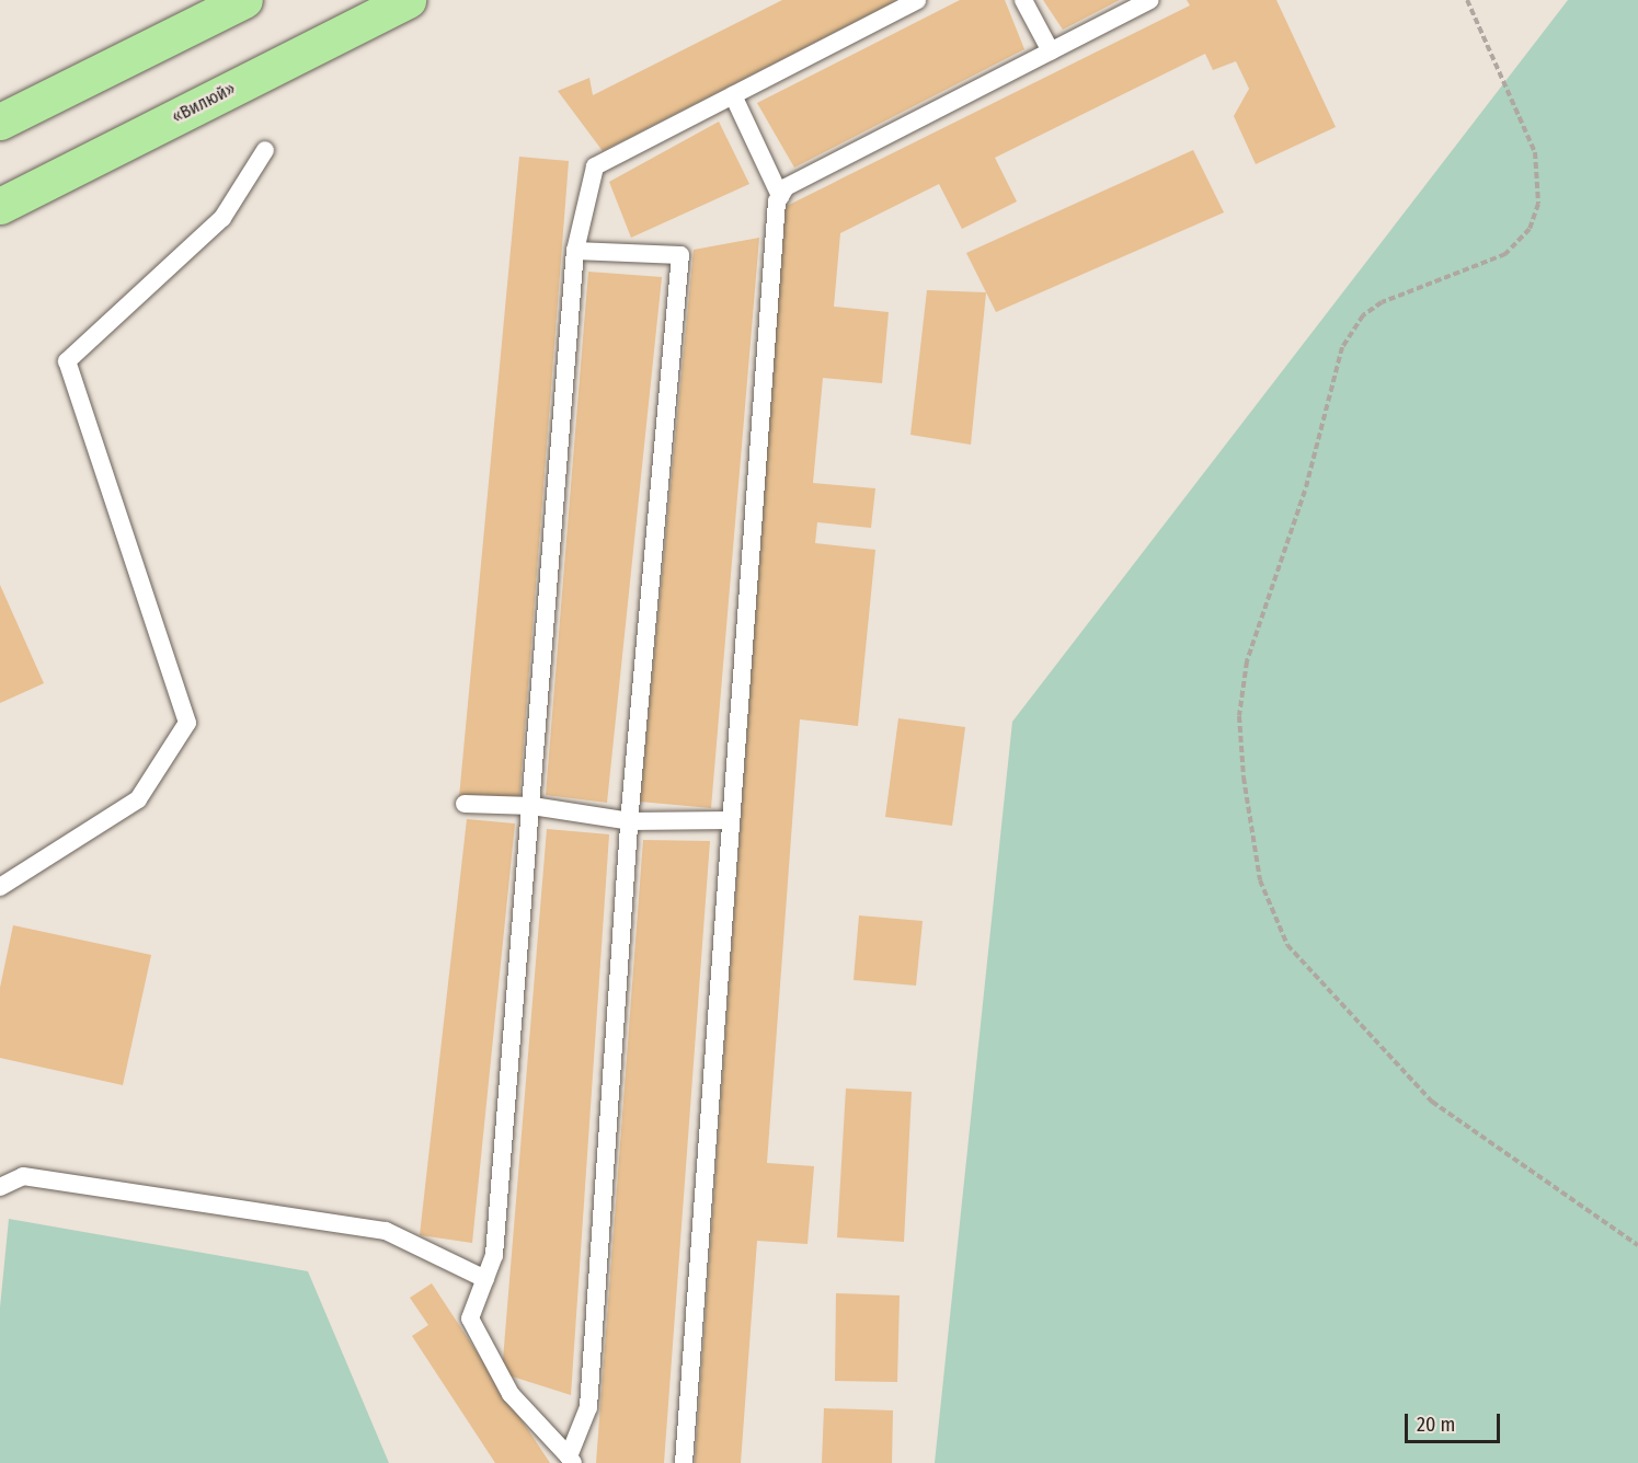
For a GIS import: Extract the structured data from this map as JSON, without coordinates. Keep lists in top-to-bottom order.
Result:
{
  "streets": {
    "highway": ["«Вилюй»"]
  },
  "scale_bar": "20 m"
}
